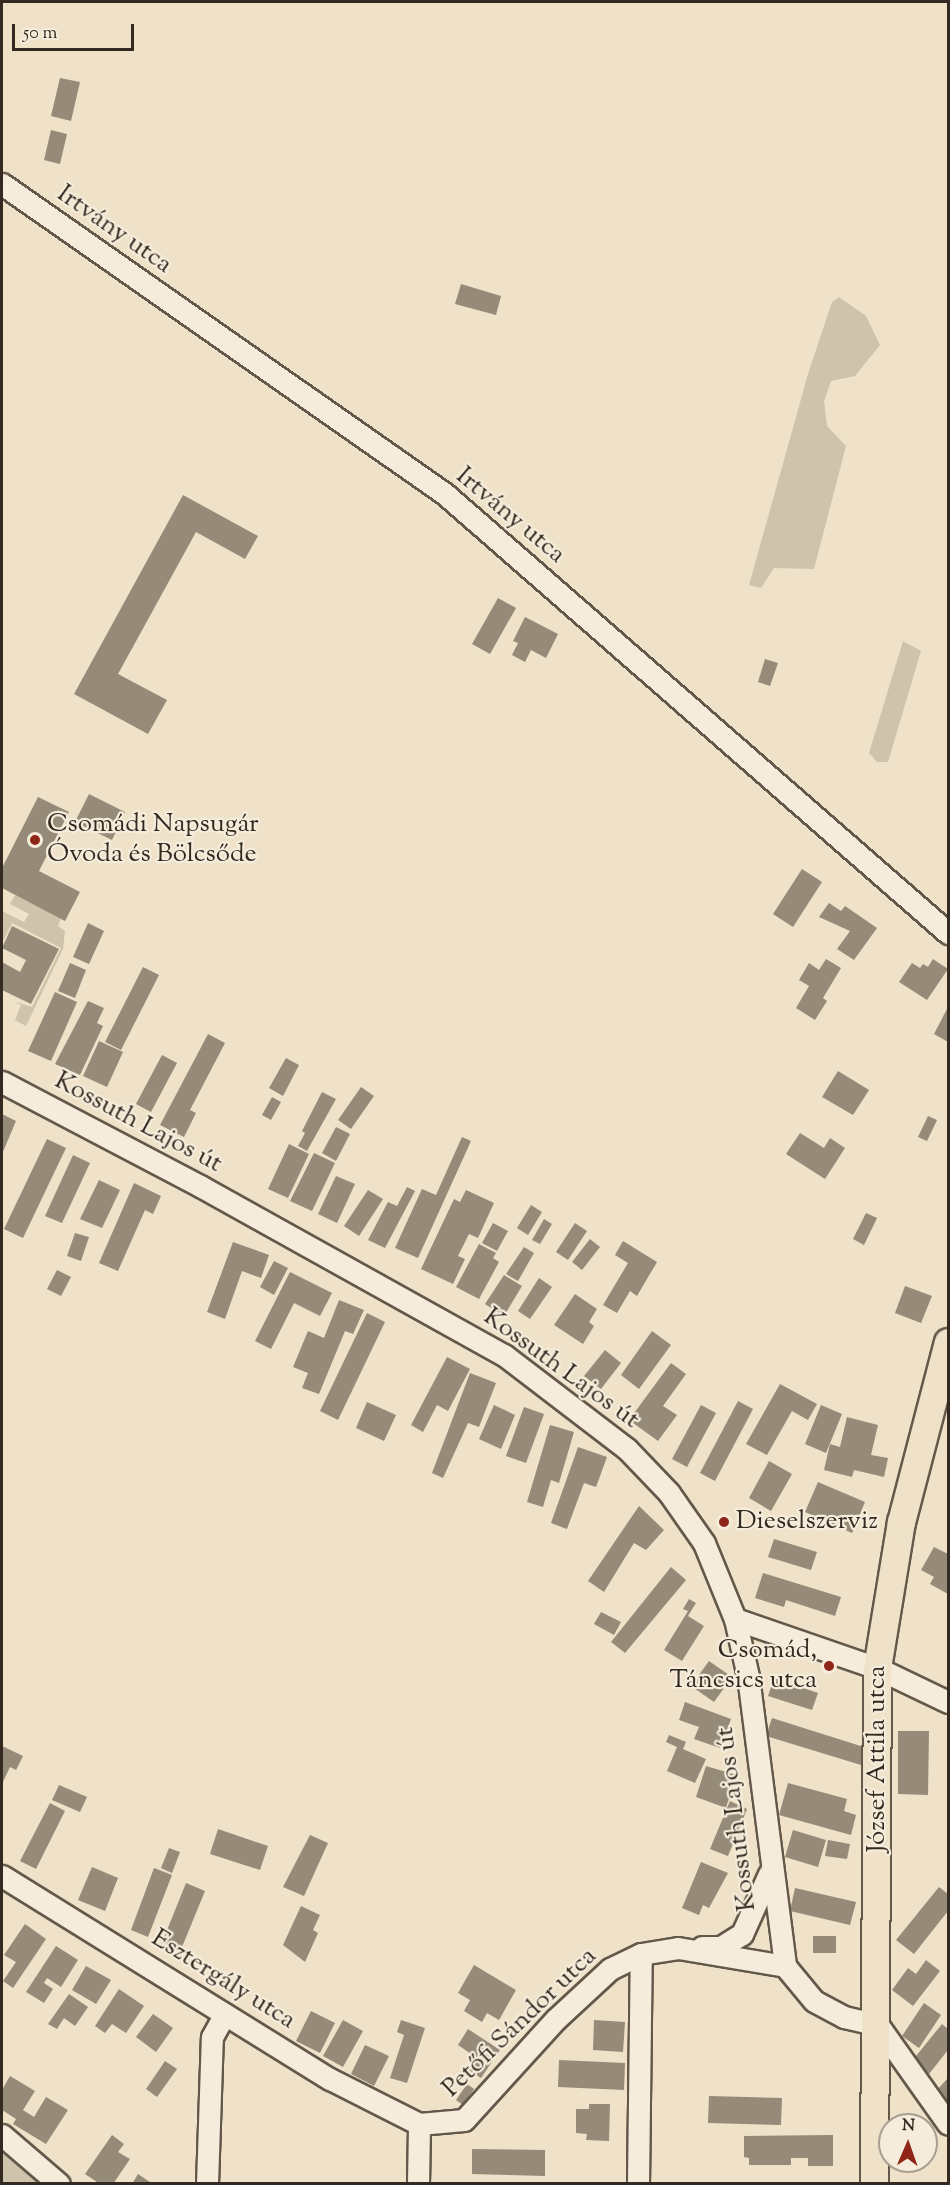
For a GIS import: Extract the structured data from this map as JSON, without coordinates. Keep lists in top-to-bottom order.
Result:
{
  "streets": {
    "main road": ["József Attila utca"],
    "street": [
      "Irtvány utca",
      "Kossuth Lajos út",
      "Esztergály utca",
      "Petőfi Sándor utca"
    ]
  },
  "crossings": [
    ["Kossuth Lajos út", "Petőfi Sándor utca"],
    ["Esztergály utca", "Petőfi Sándor utca"]
  ],
  "places": ["Csomádi Napsugár Óvoda és Bölcsőde", "Dieselszerviz", "Csomád, Táncsics utca"],
  "scale_bar": "50 m",
  "north": "top"
}
